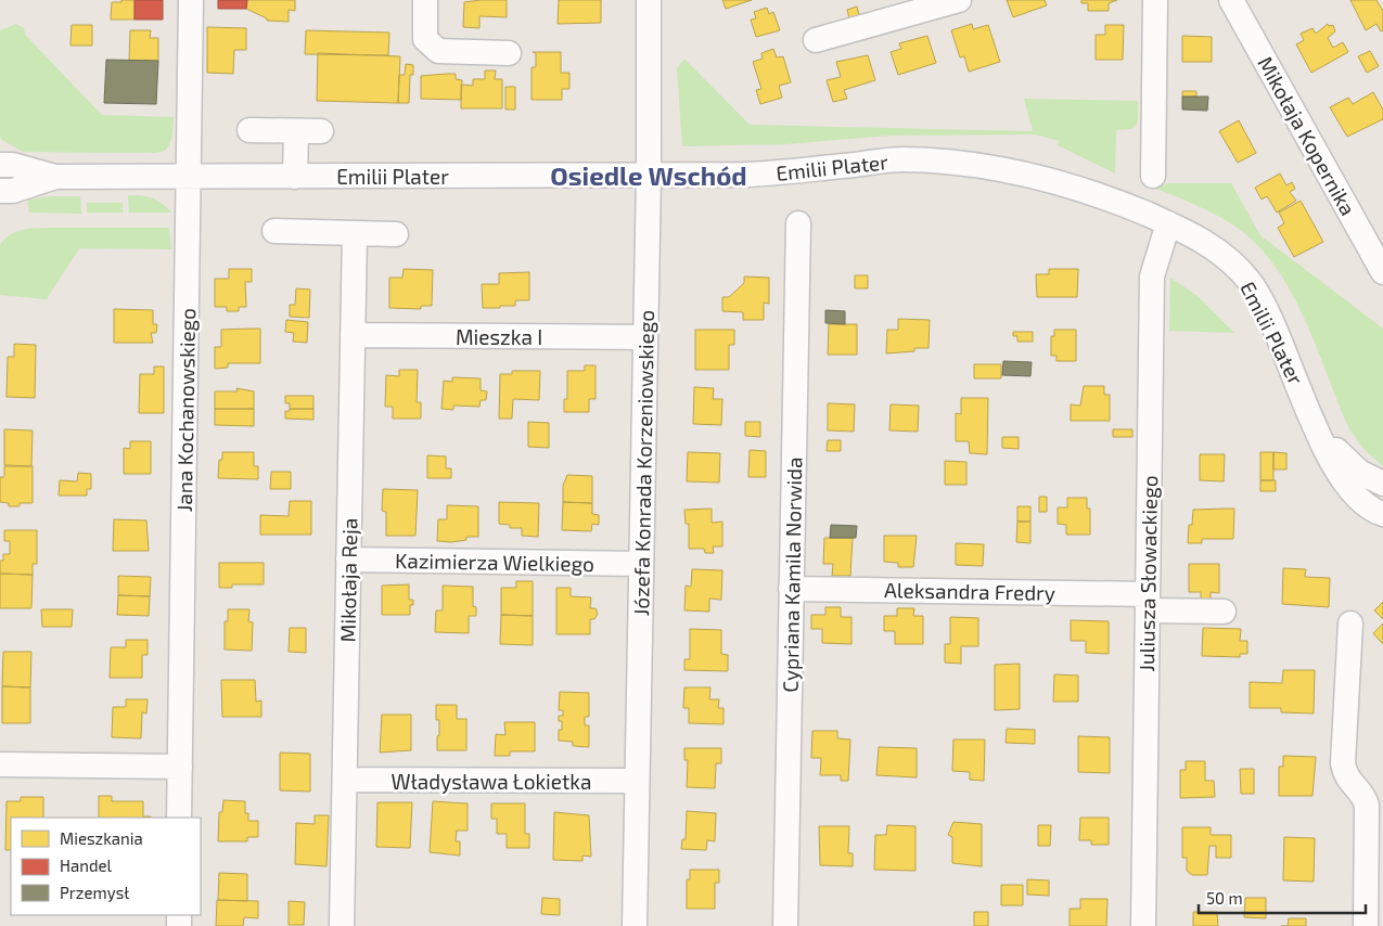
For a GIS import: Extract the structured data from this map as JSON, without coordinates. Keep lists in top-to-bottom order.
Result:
{
  "streets": {
    "street": [
      "Mikołaja Kopernika",
      "Emilii Plater",
      "Mieszka I",
      "Jana Kochanowskiego",
      "Józefa Konrada Korzeniowskiego",
      "Kazimierza Wielkiego",
      "Juliusza Słowackiego",
      "Cypriana Kamila Norwida",
      "Mikołaja Reja",
      "Aleksandra Fredry",
      "Władysława Łokietka"
    ]
  },
  "crossings": [
    ["Emilii Plater", "Jana Kochanowskiego"],
    ["Emilii Plater", "Józefa Konrada Korzeniowskiego"],
    ["Emilii Plater", "Juliusza Słowackiego"],
    ["Mieszka I", "Józefa Konrada Korzeniowskiego"],
    ["Mieszka I", "Mikołaja Reja"],
    ["Józefa Konrada Korzeniowskiego", "Kazimierza Wielkiego"],
    ["Józefa Konrada Korzeniowskiego", "Władysława Łokietka"],
    ["Kazimierza Wielkiego", "Mikołaja Reja"],
    ["Juliusza Słowackiego", "Aleksandra Fredry"],
    ["Cypriana Kamila Norwida", "Aleksandra Fredry"],
    ["Mikołaja Reja", "Władysława Łokietka"]
  ],
  "districts": ["Osiedle Wschód"],
  "legend": ["Mieszkania", "Handel", "Przemysł"],
  "scale_bar": "50 m"
}
